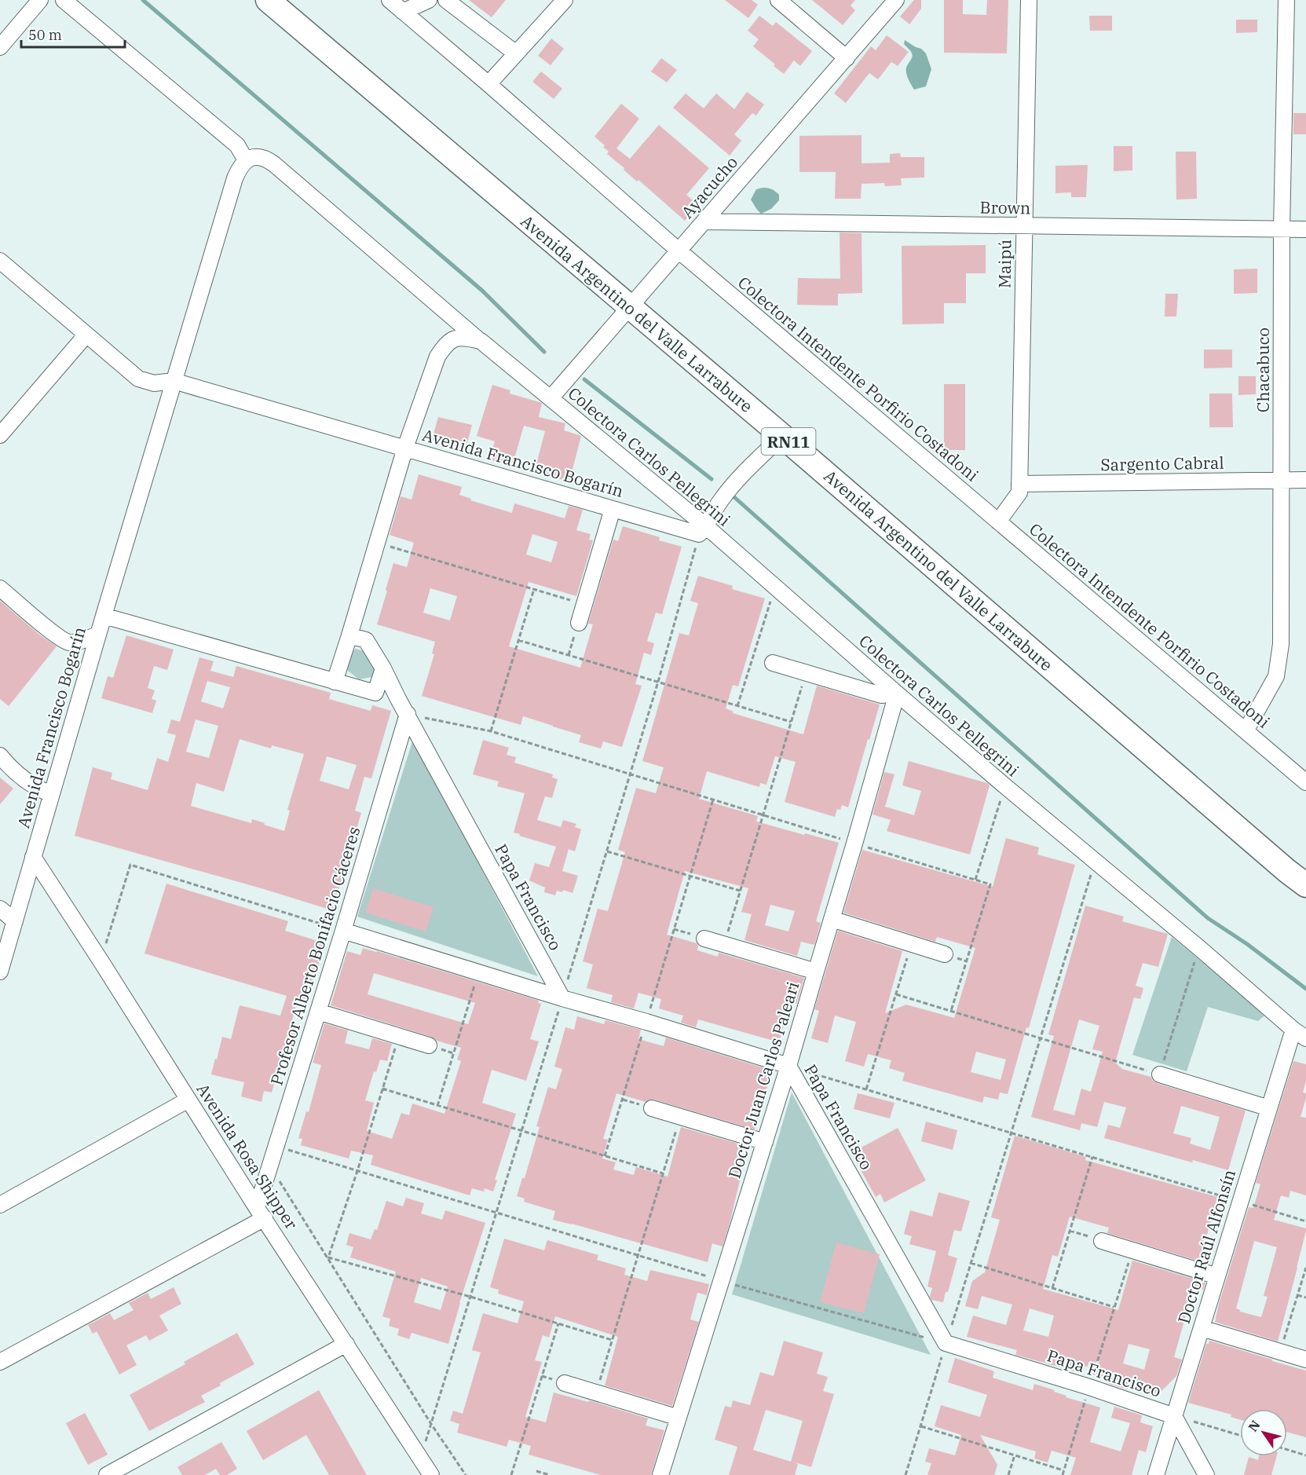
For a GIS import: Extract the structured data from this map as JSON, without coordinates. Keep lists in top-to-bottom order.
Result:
{
  "streets": {
    "highway": ["Avenida Argentino del Valle Larrabure", "RN11"],
    "street": [
      "Ayacucho",
      "Brown",
      "Maipú",
      "Chacabuco",
      "Colectora Intendente Porfirio Costadoni",
      "Colectora Carlos Pellegrini",
      "Avenida Francisco Bogarín",
      "Sargento Cabral",
      "Papa Francisco",
      "Profesor Alberto Bonifacio Cáceres",
      "Doctor Juan Carlos Paleari",
      "Avenida Rosa Shipper",
      "Doctor Raúl Alfonsín"
    ]
  },
  "crossings": [
    ["Ayacucho", "Brown"],
    ["Ayacucho", "Avenida Argentino del Valle Larrabure"],
    ["Ayacucho", "Colectora Intendente Porfirio Costadoni"],
    ["Ayacucho", "Colectora Carlos Pellegrini"],
    ["Brown", "Maipú"],
    ["Brown", "Chacabuco"],
    ["Maipú", "Colectora Intendente Porfirio Costadoni"],
    ["Maipú", "Sargento Cabral"],
    ["Chacabuco", "Colectora Intendente Porfirio Costadoni"],
    ["Chacabuco", "Sargento Cabral"],
    ["Colectora Carlos Pellegrini", "Avenida Francisco Bogarín"],
    ["Colectora Carlos Pellegrini", "Doctor Juan Carlos Paleari"],
    ["Colectora Carlos Pellegrini", "Doctor Raúl Alfonsín"],
    ["Avenida Francisco Bogarín", "Papa Francisco"],
    ["Avenida Francisco Bogarín", "Avenida Rosa Shipper"],
    ["Papa Francisco", "Profesor Alberto Bonifacio Cáceres"],
    ["Papa Francisco", "Doctor Juan Carlos Paleari"],
    ["Papa Francisco", "Doctor Raúl Alfonsín"],
    ["Profesor Alberto Bonifacio Cáceres", "Avenida Rosa Shipper"]
  ],
  "scale_bar": "50 m",
  "north": "top left"
}
